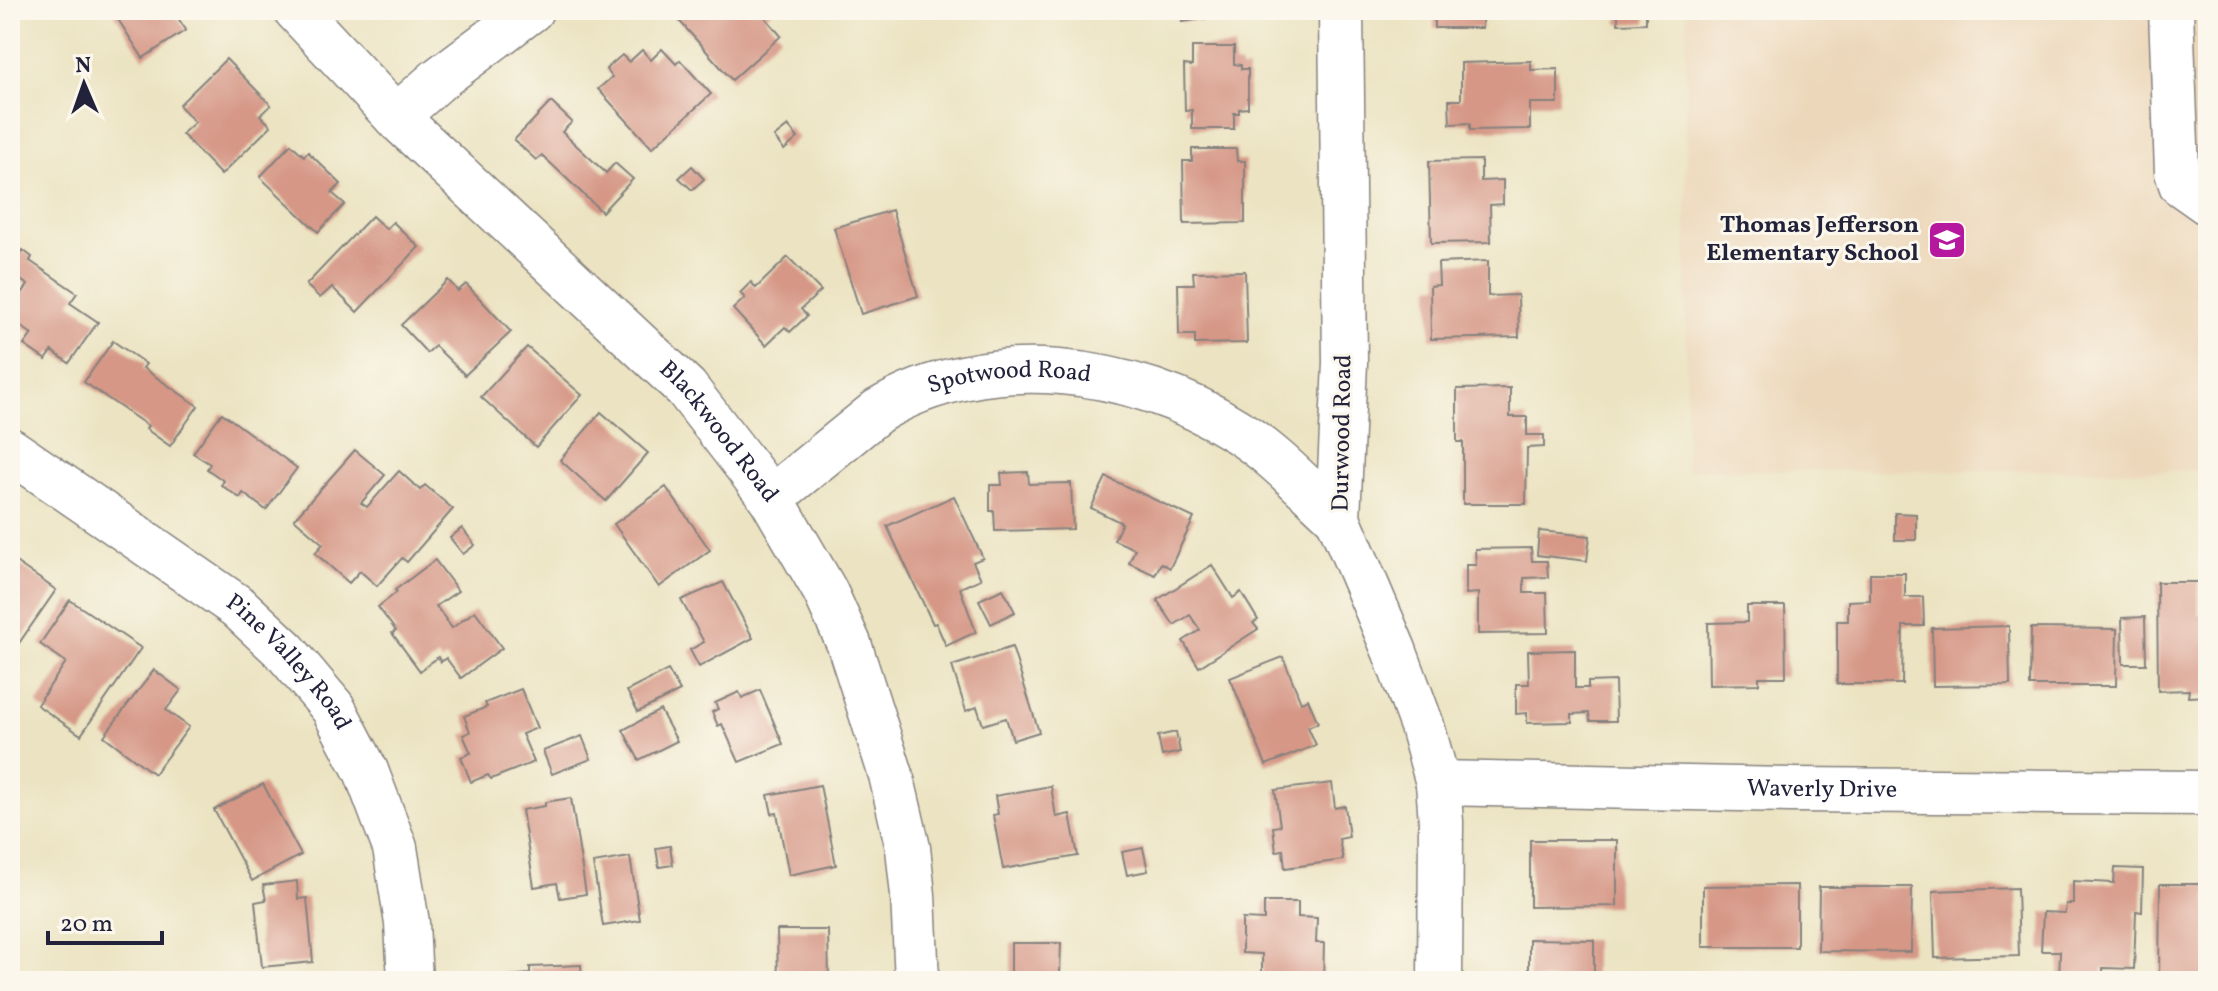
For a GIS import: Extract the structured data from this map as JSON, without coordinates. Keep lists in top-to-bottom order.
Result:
{
  "streets": {
    "street": [
      "Spotwood Road",
      "Blackwood Road",
      "Durwood Road",
      "Pine Valley Road",
      "Waverly Drive"
    ]
  },
  "crossings": [
    ["Spotwood Road", "Blackwood Road"],
    ["Spotwood Road", "Durwood Road"],
    ["Durwood Road", "Waverly Drive"]
  ],
  "places": {
    "school or university": ["Thomas Jefferson Elementary School"]
  },
  "scale_bar": "20 m",
  "north": "top"
}
